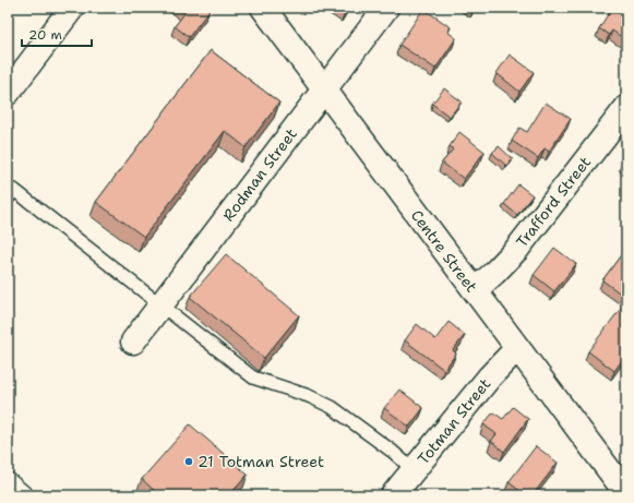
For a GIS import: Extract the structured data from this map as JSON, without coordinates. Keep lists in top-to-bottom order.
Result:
{
  "streets": {
    "street": [
      "Rodman Street",
      "Trafford Street",
      "Centre Street",
      "Totman Street"
    ]
  },
  "crossings": [
    ["Rodman Street", "Centre Street"],
    ["Trafford Street", "Centre Street"],
    ["Centre Street", "Totman Street"]
  ],
  "places": ["21 Totman Street"],
  "scale_bar": "20 m"
}
